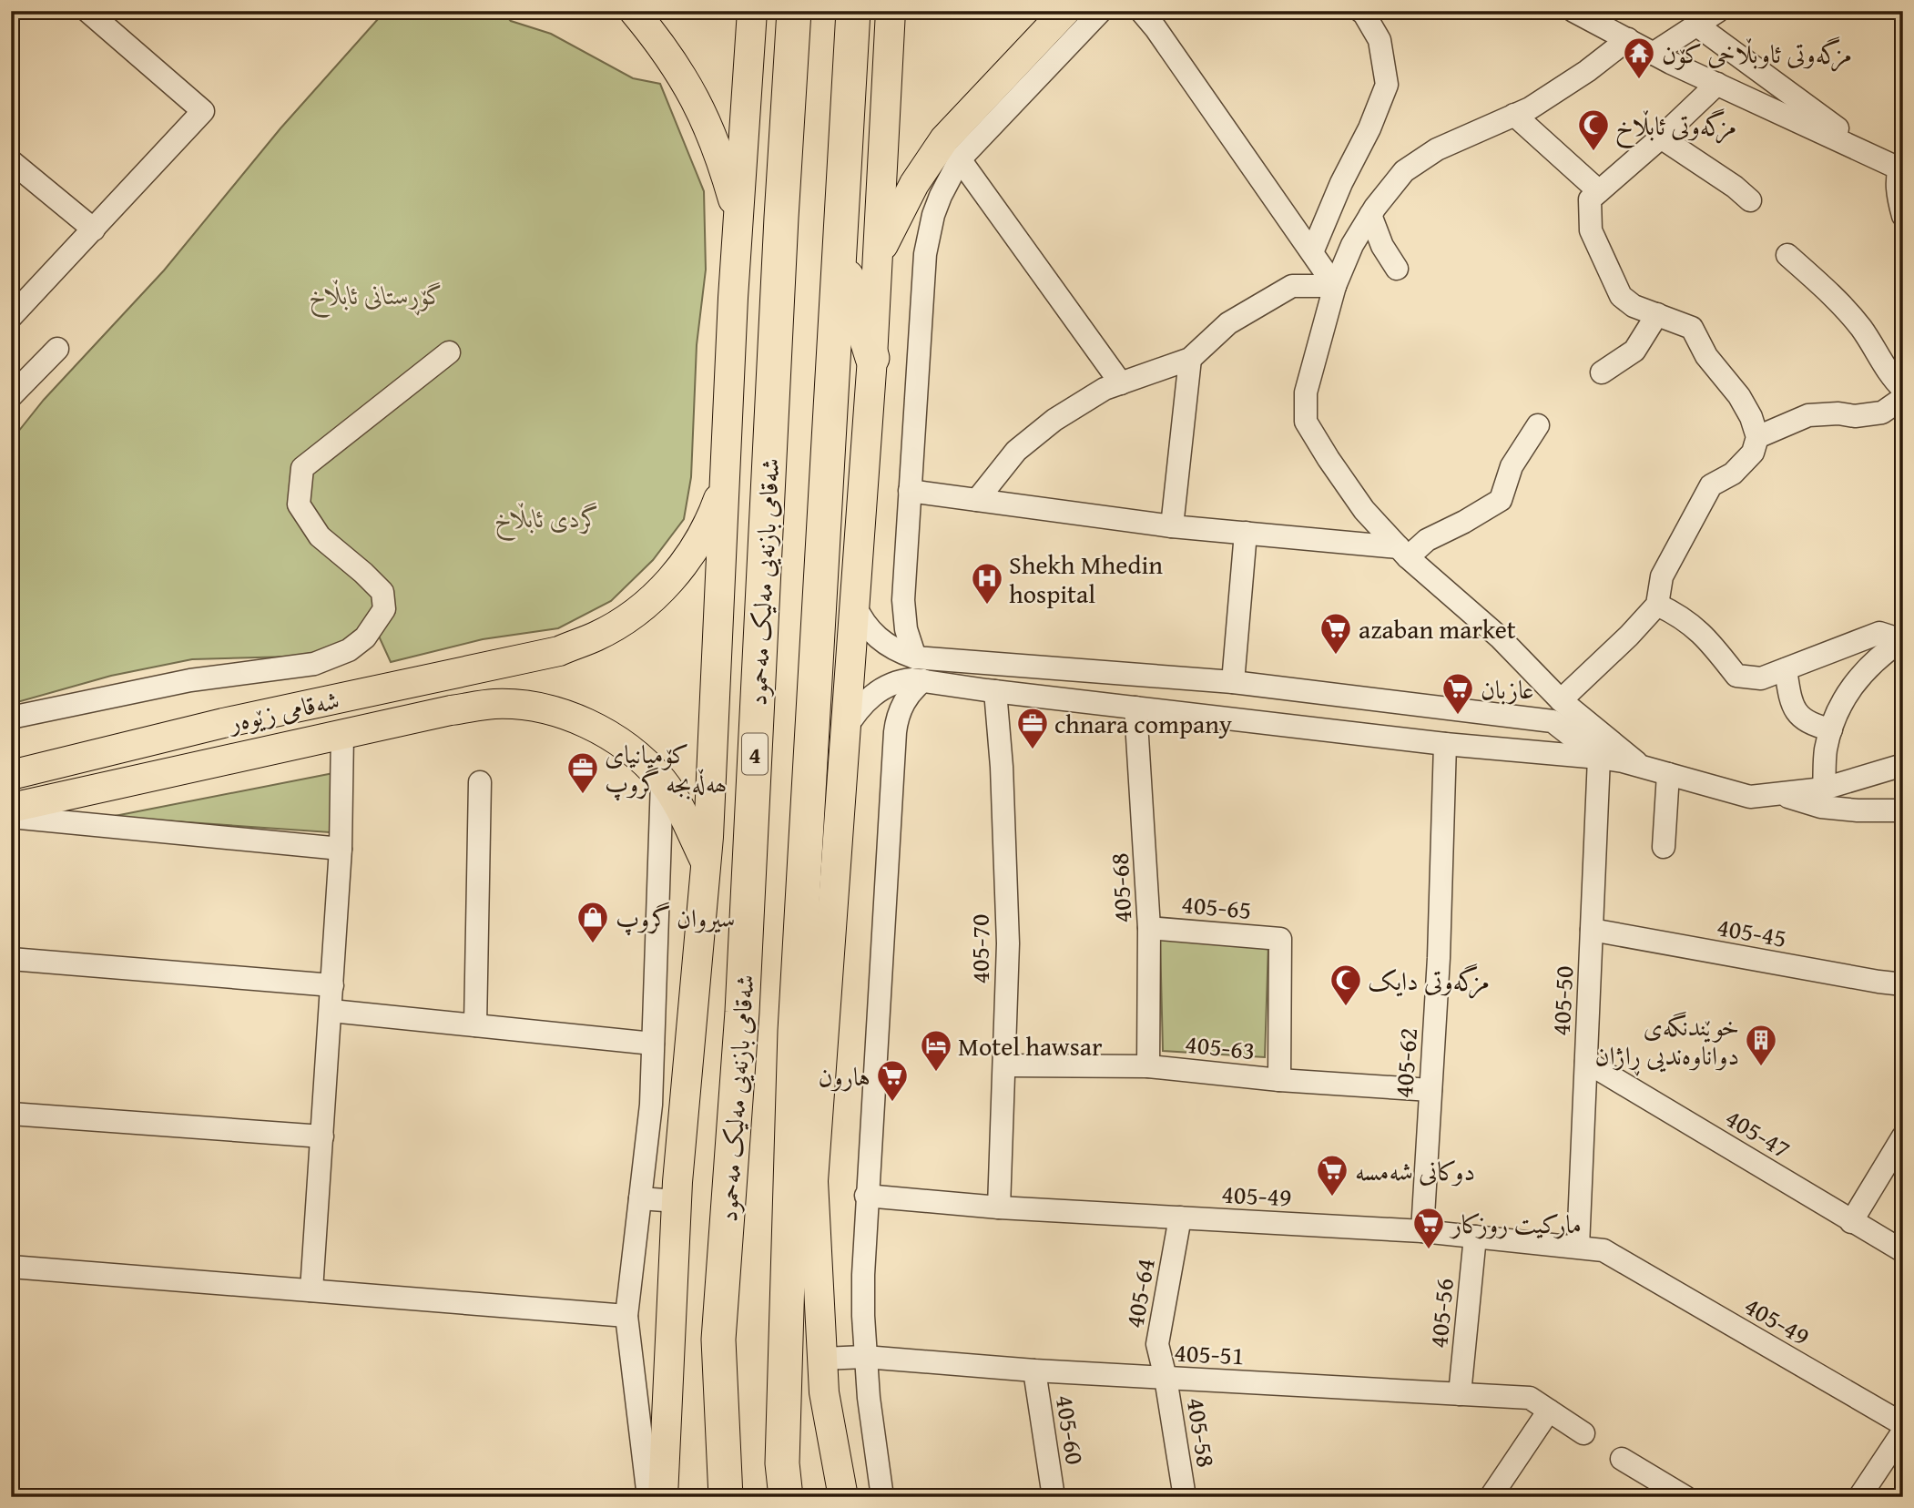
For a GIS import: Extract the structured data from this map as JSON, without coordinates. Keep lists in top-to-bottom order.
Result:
{
  "streets": {
    "highway": ["شەقامی بازنەیی مەلیک مەحمود", "4"],
    "main road": ["شەقامی زێوەر"],
    "street": [
      "405-68",
      "405-65",
      "405-45",
      "405-70",
      "405-50",
      "405-63",
      "405-62",
      "405-47",
      "405-49",
      "405-64",
      "405-56",
      "405-51",
      "405-60",
      "405-58"
    ]
  },
  "crossings": [
    ["405-68", "405-65"],
    ["405-68", "405-63"],
    ["405-65", "405-63"],
    ["405-45", "405-50"],
    ["405-70", "405-63"],
    ["405-70", "405-49"],
    ["405-50", "405-47"],
    ["405-50", "405-49"],
    ["405-63", "405-62"],
    ["405-62", "405-49"],
    ["405-49", "405-64"],
    ["405-49", "405-56"],
    ["405-64", "405-51"],
    ["405-64", "405-58"],
    ["405-56", "405-51"],
    ["405-51", "405-60"],
    ["405-51", "405-58"]
  ],
  "parks": ["گۆڕستانی ئابڵاخ", "گردی ئابڵاخ"],
  "places": {
    "temple": ["مزگەوتی ئاوبڵاخی کۆن"],
    "mosque": ["مزگەوتی ئابڵاخ", "مزگەوتی دایک"],
    "hospital": ["Shekh Mhedin hospital"],
    "supermarket": [
      "azaban market",
      "عازبان",
      "هارون",
      "دوکانی شەمسە",
      "ماركيت روزكار"
    ],
    "office": ["chnara company", "کۆمپانیای ھەڵەبجە گروپ"],
    "shop": ["سیروان گروپ"],
    "building": ["خوێندنگەی دواناوەندیی ڕاژان"],
    "hotel": ["Motel hawsar"]
  }
}
